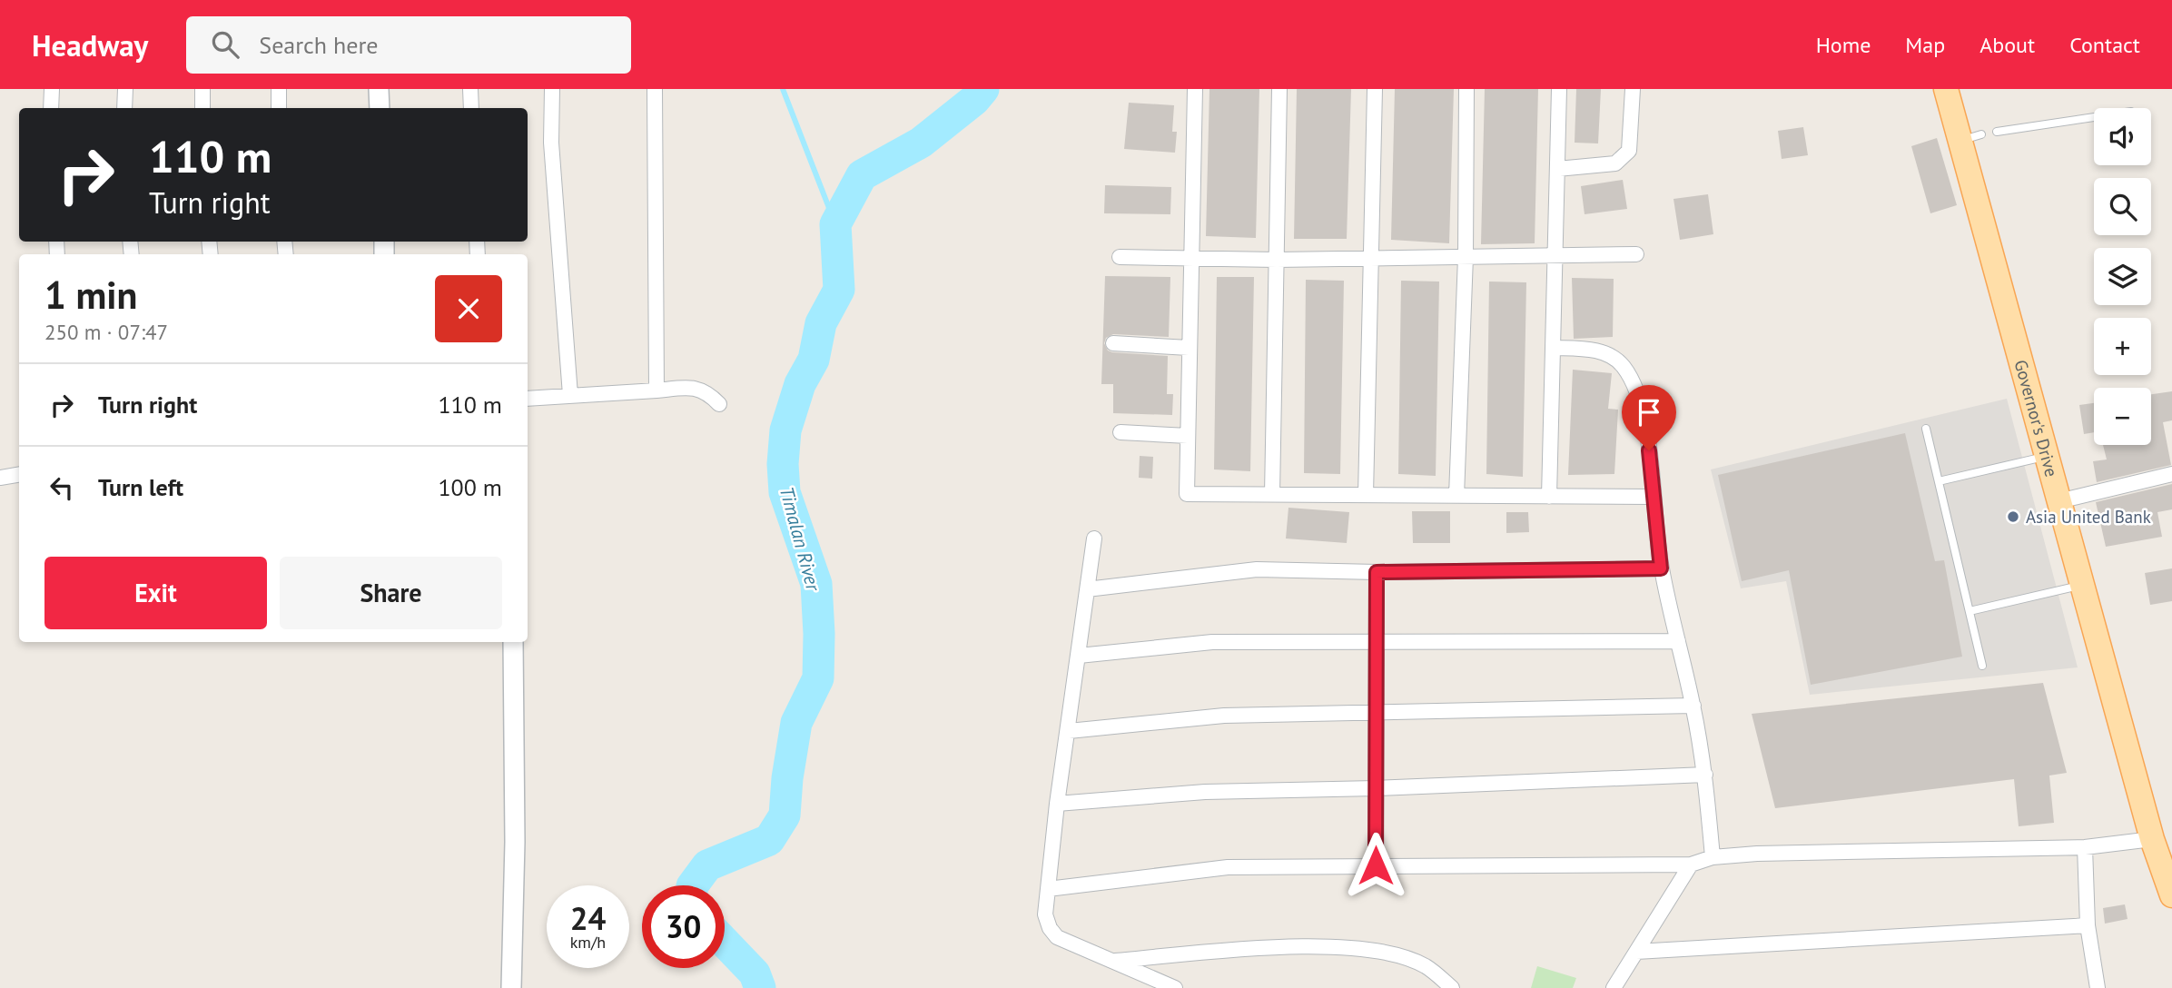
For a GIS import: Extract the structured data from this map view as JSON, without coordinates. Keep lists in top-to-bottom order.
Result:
{
  "streets": {
    "main road": ["Governor's Drive"]
  },
  "water": ["Timalan River"],
  "places": ["Asia United Bank"],
  "page": {
    "header": "Headway",
    "search": "Search here",
    "nav": [
      "Home",
      "Map",
      "About",
      "Contact"
    ],
    "map_buttons": ["+", "−"],
    "turn": ["110 m", "Turn right"],
    "heading": ["1 min", "250 m · 07:47"],
    "list": [
      {
        "name": "Turn right",
        "value": "110 m"
      },
      {
        "name": "Turn left",
        "value": "100 m"
      }
    ],
    "buttons": ["Exit", "Share"],
    "speed": "24 km/h",
    "limit": "30"
  }
}
